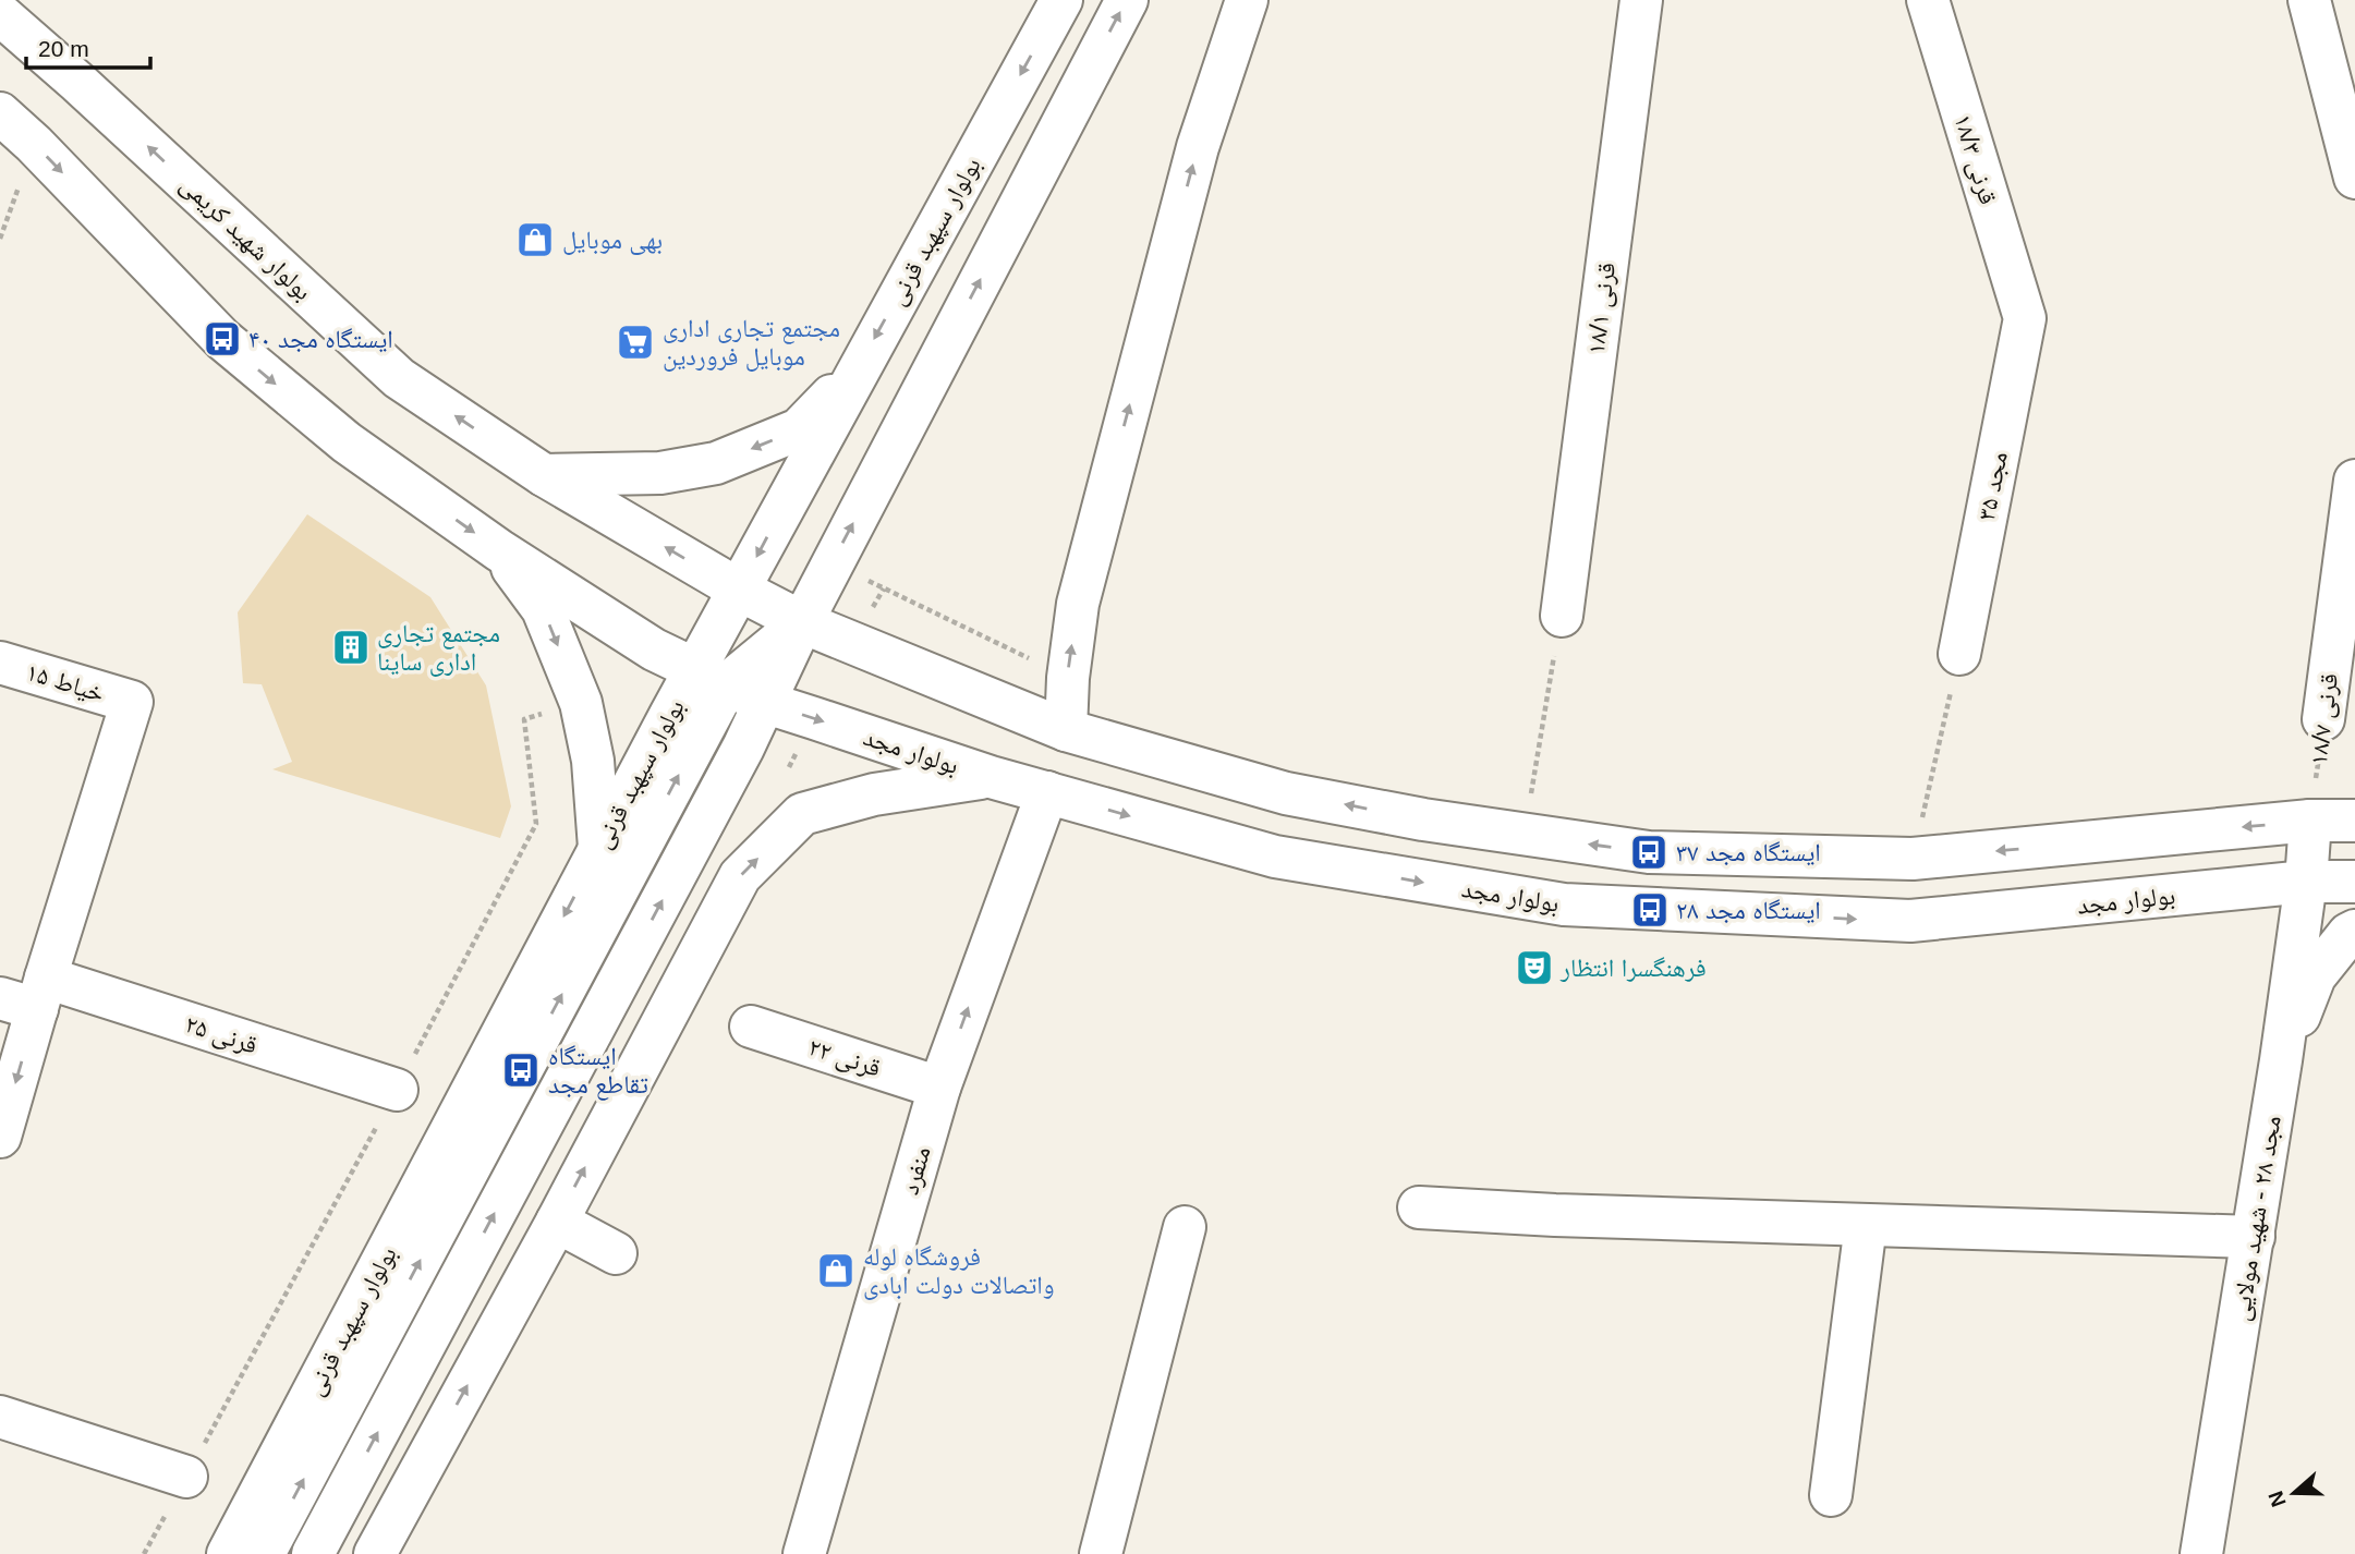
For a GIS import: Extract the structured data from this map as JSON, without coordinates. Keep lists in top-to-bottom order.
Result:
{
  "streets": {
    "main road": [
      "قرنی ۱۸/۳",
      "بولوار سپهبد قرنی",
      "بولوار شهید کریمی",
      "قرنی ۱۸/۱",
      "مجد ۳۵",
      "خیاط ۱۵",
      "قرنی ۱۸/۷",
      "بولوار مجد",
      "قرنی ۲۵",
      "قرنی ۲۲",
      "منفرد",
      "مجد ۲۸ - شهید مولایی"
    ]
  },
  "crossings": [
    ["قرنی ۱۸/۳", "مجد ۳۵"],
    ["بولوار سپهبد قرنی", "بولوار شهید کریمی"],
    ["بولوار سپهبد قرنی", "بولوار مجد"],
    ["خیاط ۱۵", "قرنی ۲۵"],
    ["قرنی ۱۸/۷", "مجد ۲۸ - شهید مولایی"],
    ["بولوار مجد", "منفرد"],
    ["بولوار مجد", "مجد ۲۸ - شهید مولایی"],
    ["قرنی ۲۲", "منفرد"]
  ],
  "places": {
    "shop": ["بهی موبایل", "فروشگاه لوله واتصالات دولت ابادی"],
    "bus stop": [
      "ایستگاه مجد ۴۰",
      "ایستگاه مجد ۳۷",
      "ایستگاه مجد ۲۸",
      "ایستگاه تقاطع مجد"
    ],
    "supermarket": ["مجتمع تجاری اداری موبایل فروردین"],
    "building": ["مجتمع تجاری اداری ساینا"],
    "theatre": ["فرهنگسرا انتظار"]
  },
  "scale_bar": "20 m",
  "north": "left"
}
